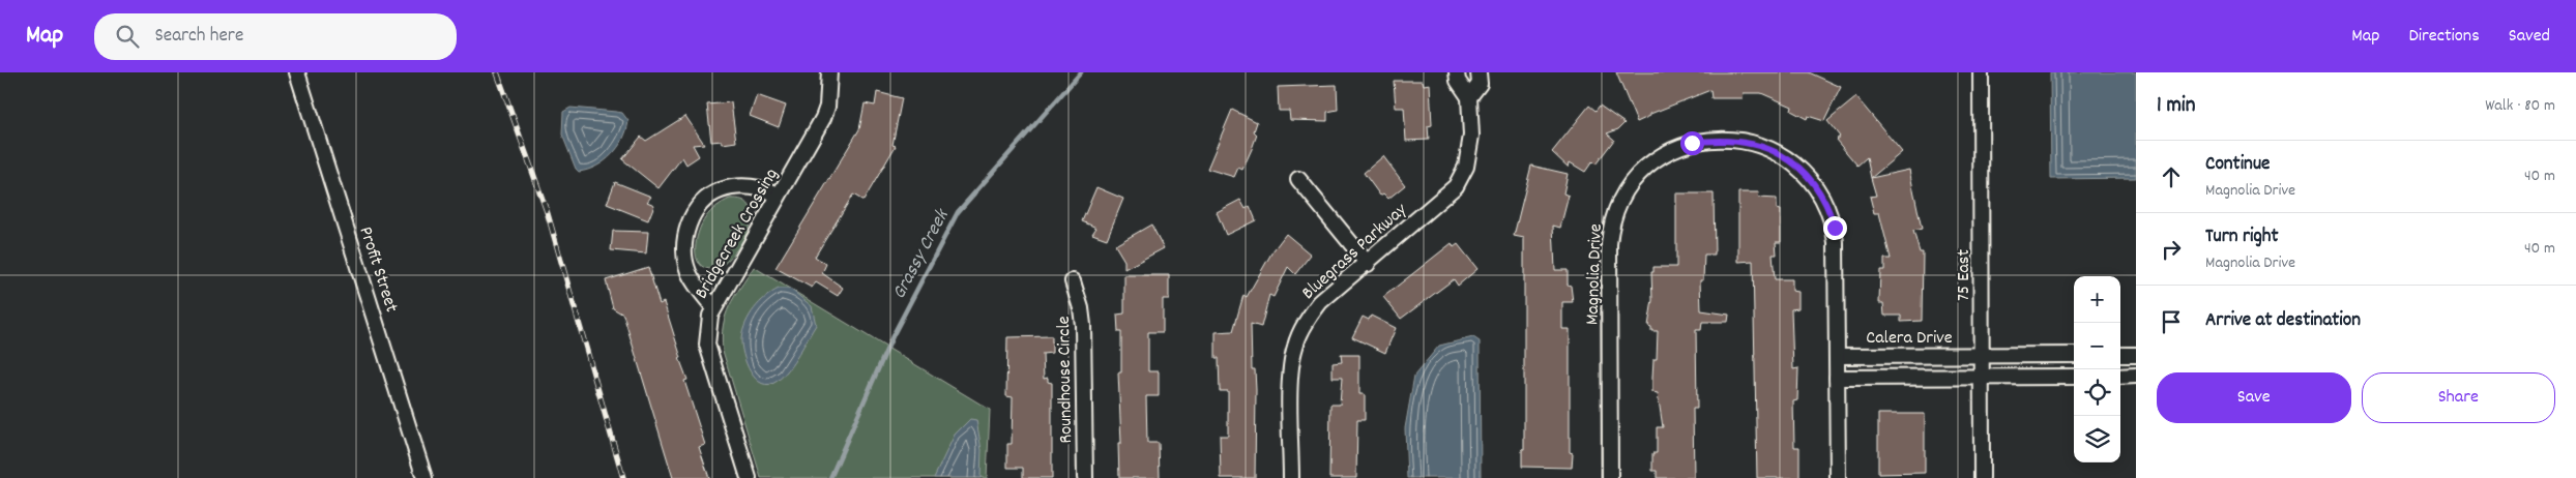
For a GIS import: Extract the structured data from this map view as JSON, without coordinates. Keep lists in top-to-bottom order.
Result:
{
  "streets": {
    "street": [
      "Bridgecreek Crossing",
      "Bluegrass Parkway",
      "Profit Street",
      "Magnolia Drive",
      "75 East",
      "Calera Drive",
      "Roundhouse Circle"
    ]
  },
  "crossings": [
    ["Magnolia Drive", "Calera Drive"],
    ["75 East", "Calera Drive"]
  ],
  "water": ["Grassy Creek"],
  "page": {
    "header": "Map",
    "search": "Search here",
    "nav": ["Map", "Directions", "Saved"],
    "heading": ["1 min", "Walk · 80 m"],
    "list": [
      ["Continue", "Magnolia Drive", "40 m"],
      ["Turn right", "Magnolia Drive", "40 m"],
      "Arrive at destination"
    ],
    "map_buttons": ["+", "−"],
    "buttons": ["Save", "Share"]
  }
}
